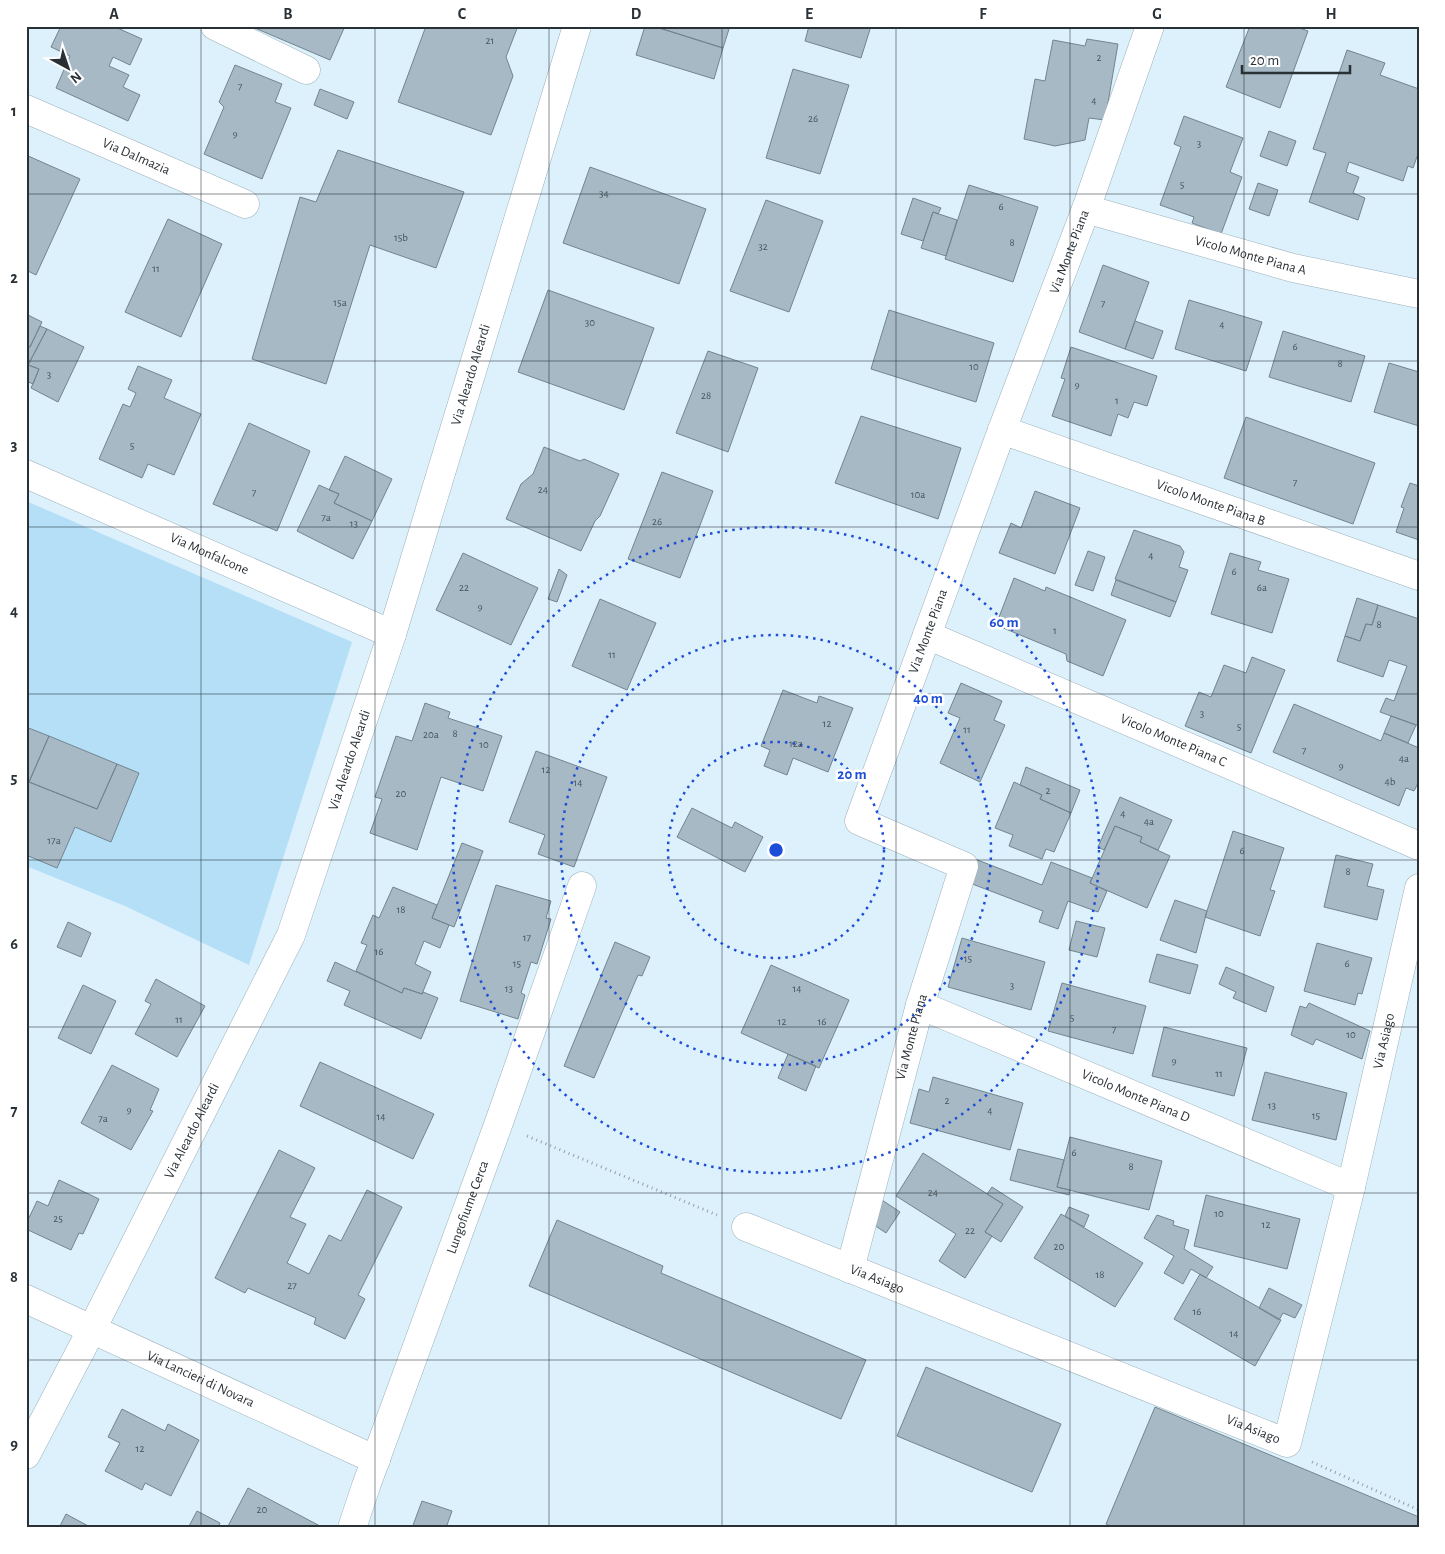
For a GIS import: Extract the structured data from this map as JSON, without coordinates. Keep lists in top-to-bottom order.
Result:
{
  "streets": {
    "street": [
      "Via Dalmazia",
      "Via Monte Piana",
      "Vicolo Monte Piana A",
      "Via Aleardo Aleardi",
      "Vicolo Monte Piana B",
      "Via Monfalcone",
      "Vicolo Monte Piana C",
      "Via Asiago",
      "Vicolo Monte Piana D",
      "Lungofiume Cerca",
      "Via Lancieri di Novara"
    ]
  },
  "crossings": [
    ["Via Monte Piana", "Vicolo Monte Piana A"],
    ["Via Monte Piana", "Vicolo Monte Piana B"],
    ["Via Monte Piana", "Vicolo Monte Piana C"],
    ["Via Monte Piana", "Via Asiago"],
    ["Via Monte Piana", "Vicolo Monte Piana D"],
    ["Via Aleardo Aleardi", "Via Monfalcone"],
    ["Via Aleardo Aleardi", "Via Lancieri di Novara"],
    ["Via Asiago", "Vicolo Monte Piana D"],
    ["Lungofiume Cerca", "Via Lancieri di Novara"]
  ],
  "house_numbers": [
    "21",
    "2",
    "7",
    "4",
    "26",
    "9",
    "3",
    "5",
    "34",
    "6",
    "15b",
    "8",
    "32",
    "11",
    "15a",
    "7",
    "30",
    "4",
    "6",
    "8",
    "10",
    "3",
    "9",
    "28",
    "1",
    "5",
    "7",
    "24",
    "7",
    "10a",
    "7a",
    "26",
    "13",
    "4",
    "6",
    "22",
    "6a",
    "9",
    "8",
    "1",
    "11",
    "3",
    "12",
    "5",
    "11",
    "8",
    "20a",
    "12a",
    "10",
    "7",
    "4a",
    "9",
    "12",
    "4b",
    "14",
    "2",
    "20",
    "4",
    "4a",
    "17a",
    "6",
    "8",
    "18",
    "17",
    "16",
    "15",
    "15",
    "6",
    "3",
    "13",
    "14",
    "5",
    "11",
    "12",
    "16",
    "7",
    "10",
    "9",
    "11",
    "2",
    "13",
    "9",
    "4",
    "15",
    "14",
    "7a",
    "6",
    "8",
    "24",
    "10",
    "25",
    "12",
    "22",
    "20",
    "18",
    "27",
    "16",
    "14",
    "12",
    "20"
  ],
  "scale_bar": "20 m",
  "north": "bottom right",
  "grid": {
    "columns": [
      "A",
      "B",
      "C",
      "D",
      "E",
      "F",
      "G",
      "H"
    ],
    "rows": [
      "1",
      "2",
      "3",
      "4",
      "5",
      "6",
      "7",
      "8",
      "9"
    ]
  },
  "rings": ["60 m", "40 m", "20 m"]
}
